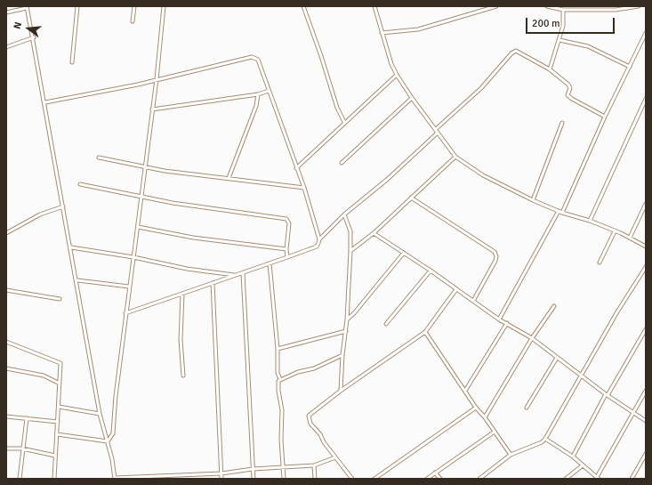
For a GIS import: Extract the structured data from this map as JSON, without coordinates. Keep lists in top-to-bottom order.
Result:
{
  "scale_bar": "200 m",
  "north": "left"
}
